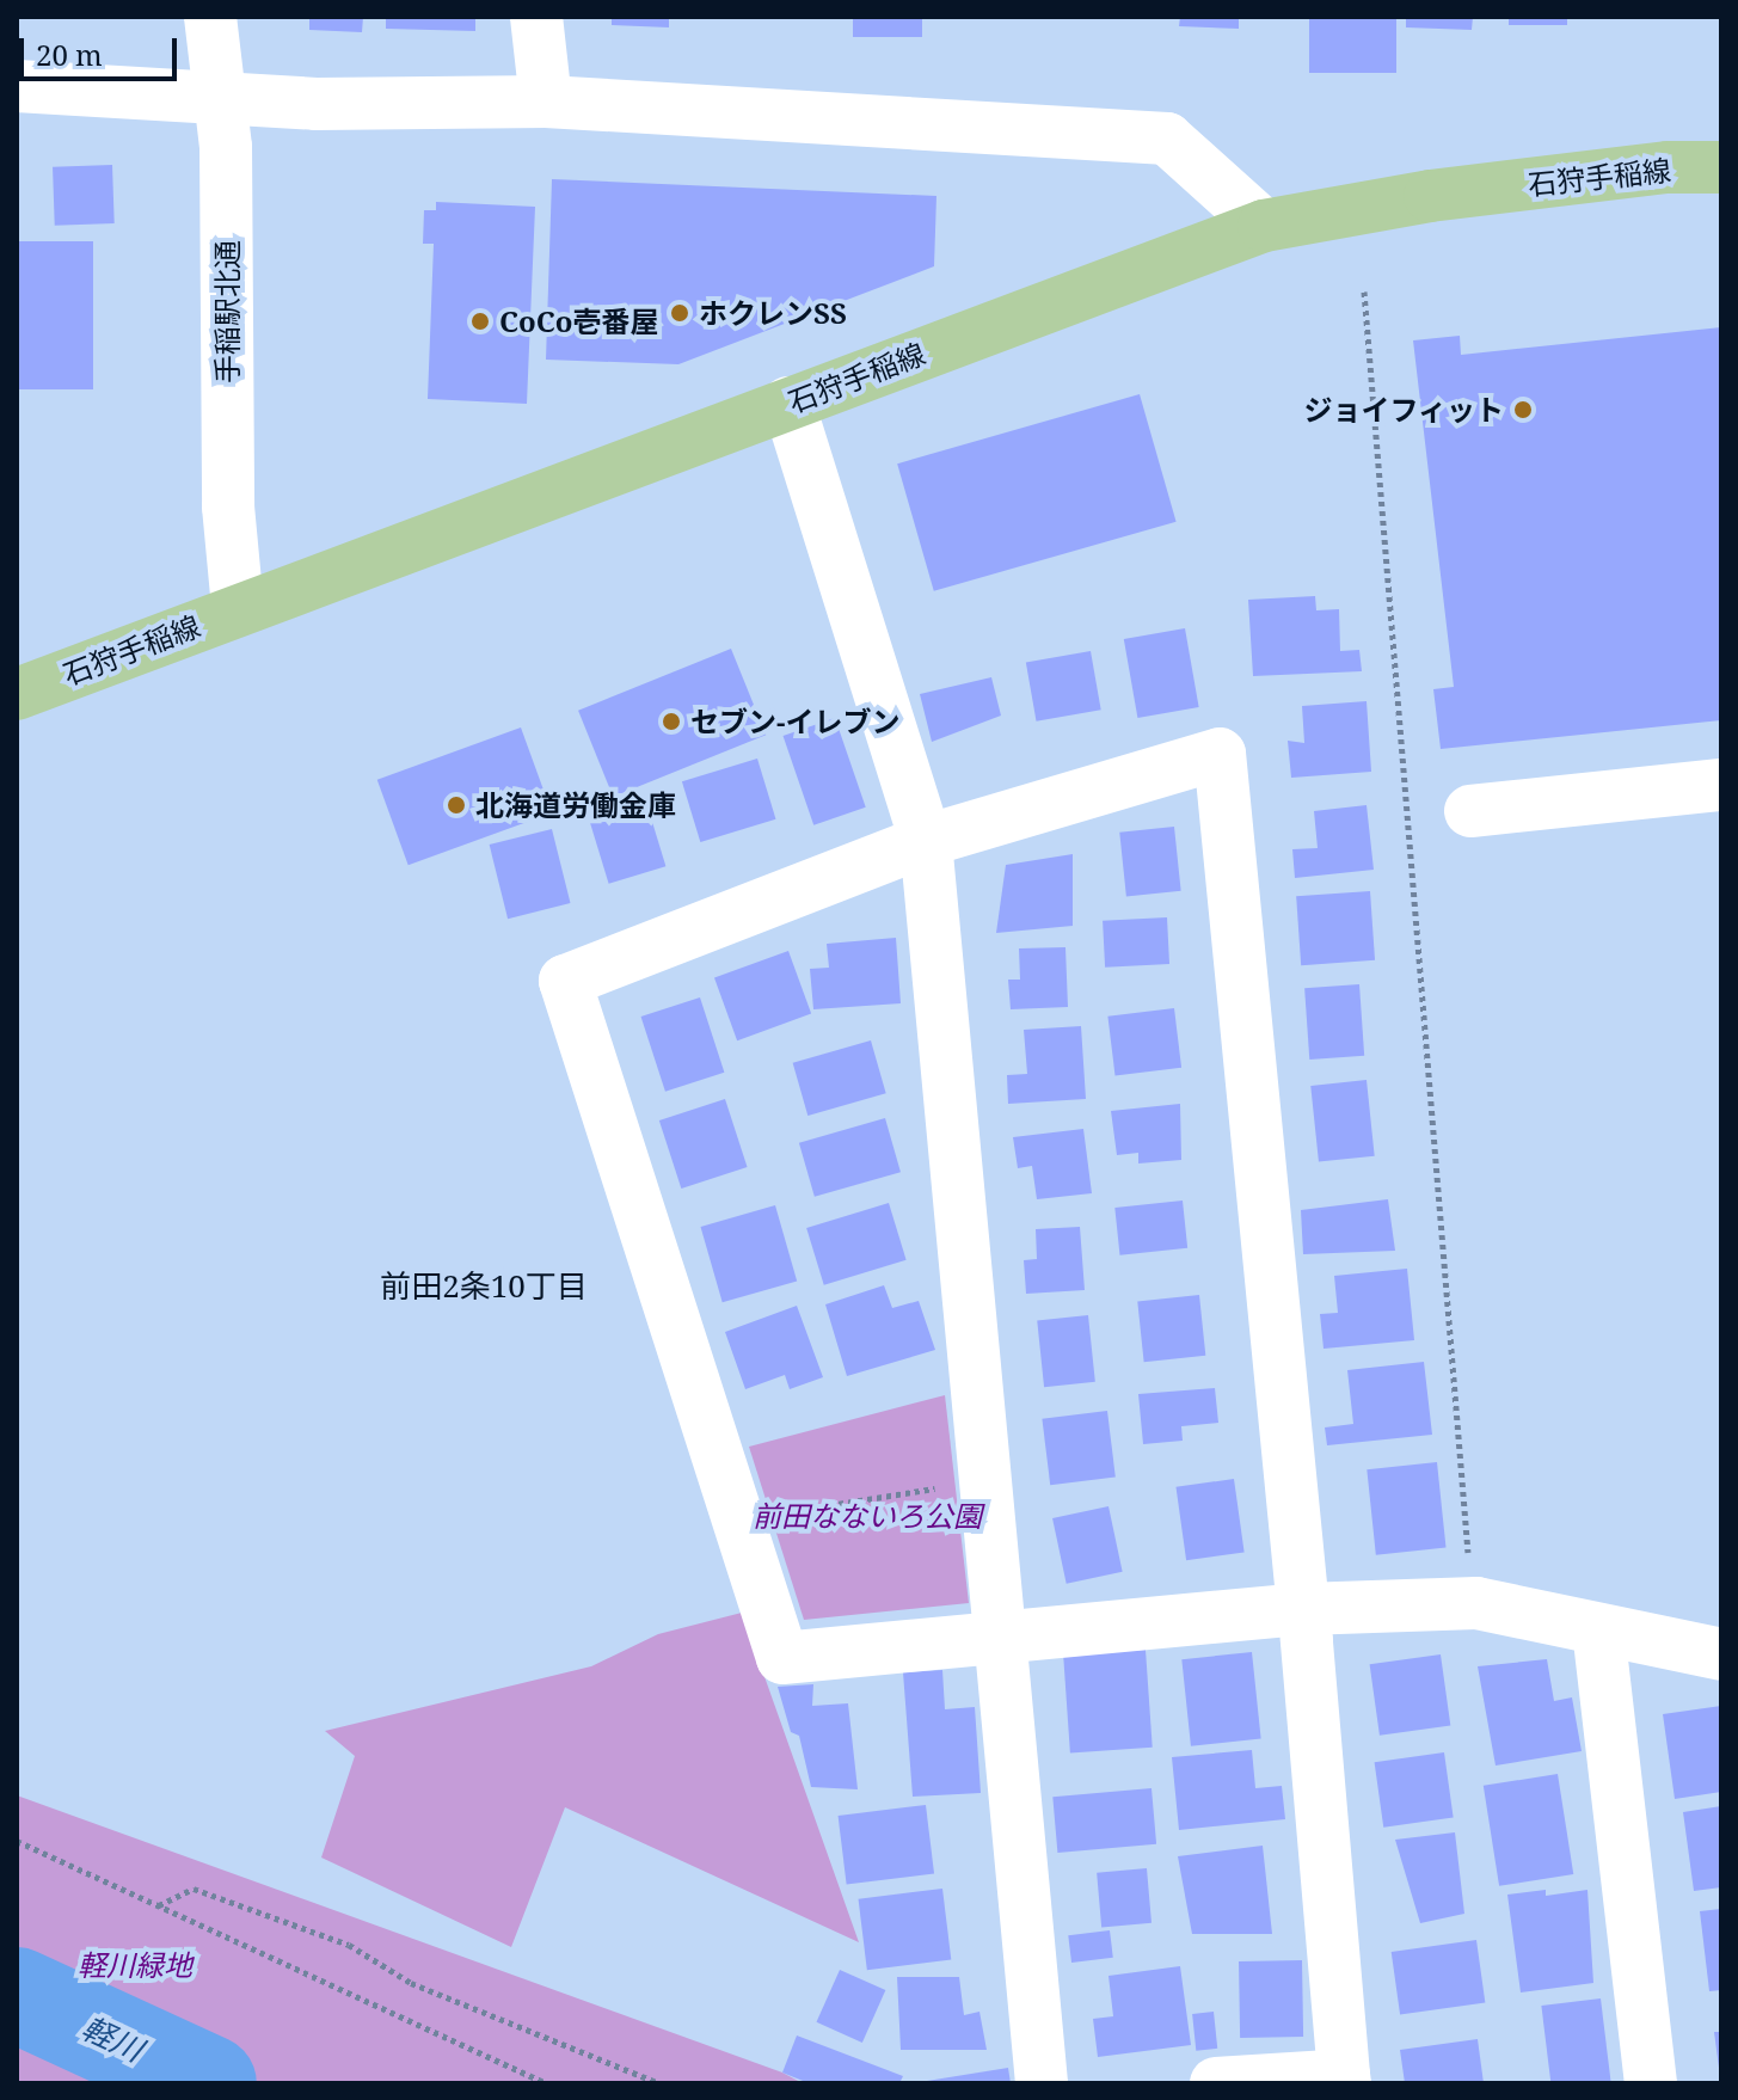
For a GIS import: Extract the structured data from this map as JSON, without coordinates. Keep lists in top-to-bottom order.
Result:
{
  "streets": {
    "main road": ["石狩手稲線"],
    "street": ["手稲駅北通"]
  },
  "crossings": [
    ["石狩手稲線", "手稲駅北通"]
  ],
  "districts": ["前田2条10丁目"],
  "water": ["軽川"],
  "parks": ["前田なないろ公園", "軽川緑地"],
  "places": [
    "ホクレンSS",
    "CoCo壱番屋",
    "ジョイフィット",
    "セブン-イレブン",
    "北海道労働金庫"
  ],
  "scale_bar": "20 m"
}
